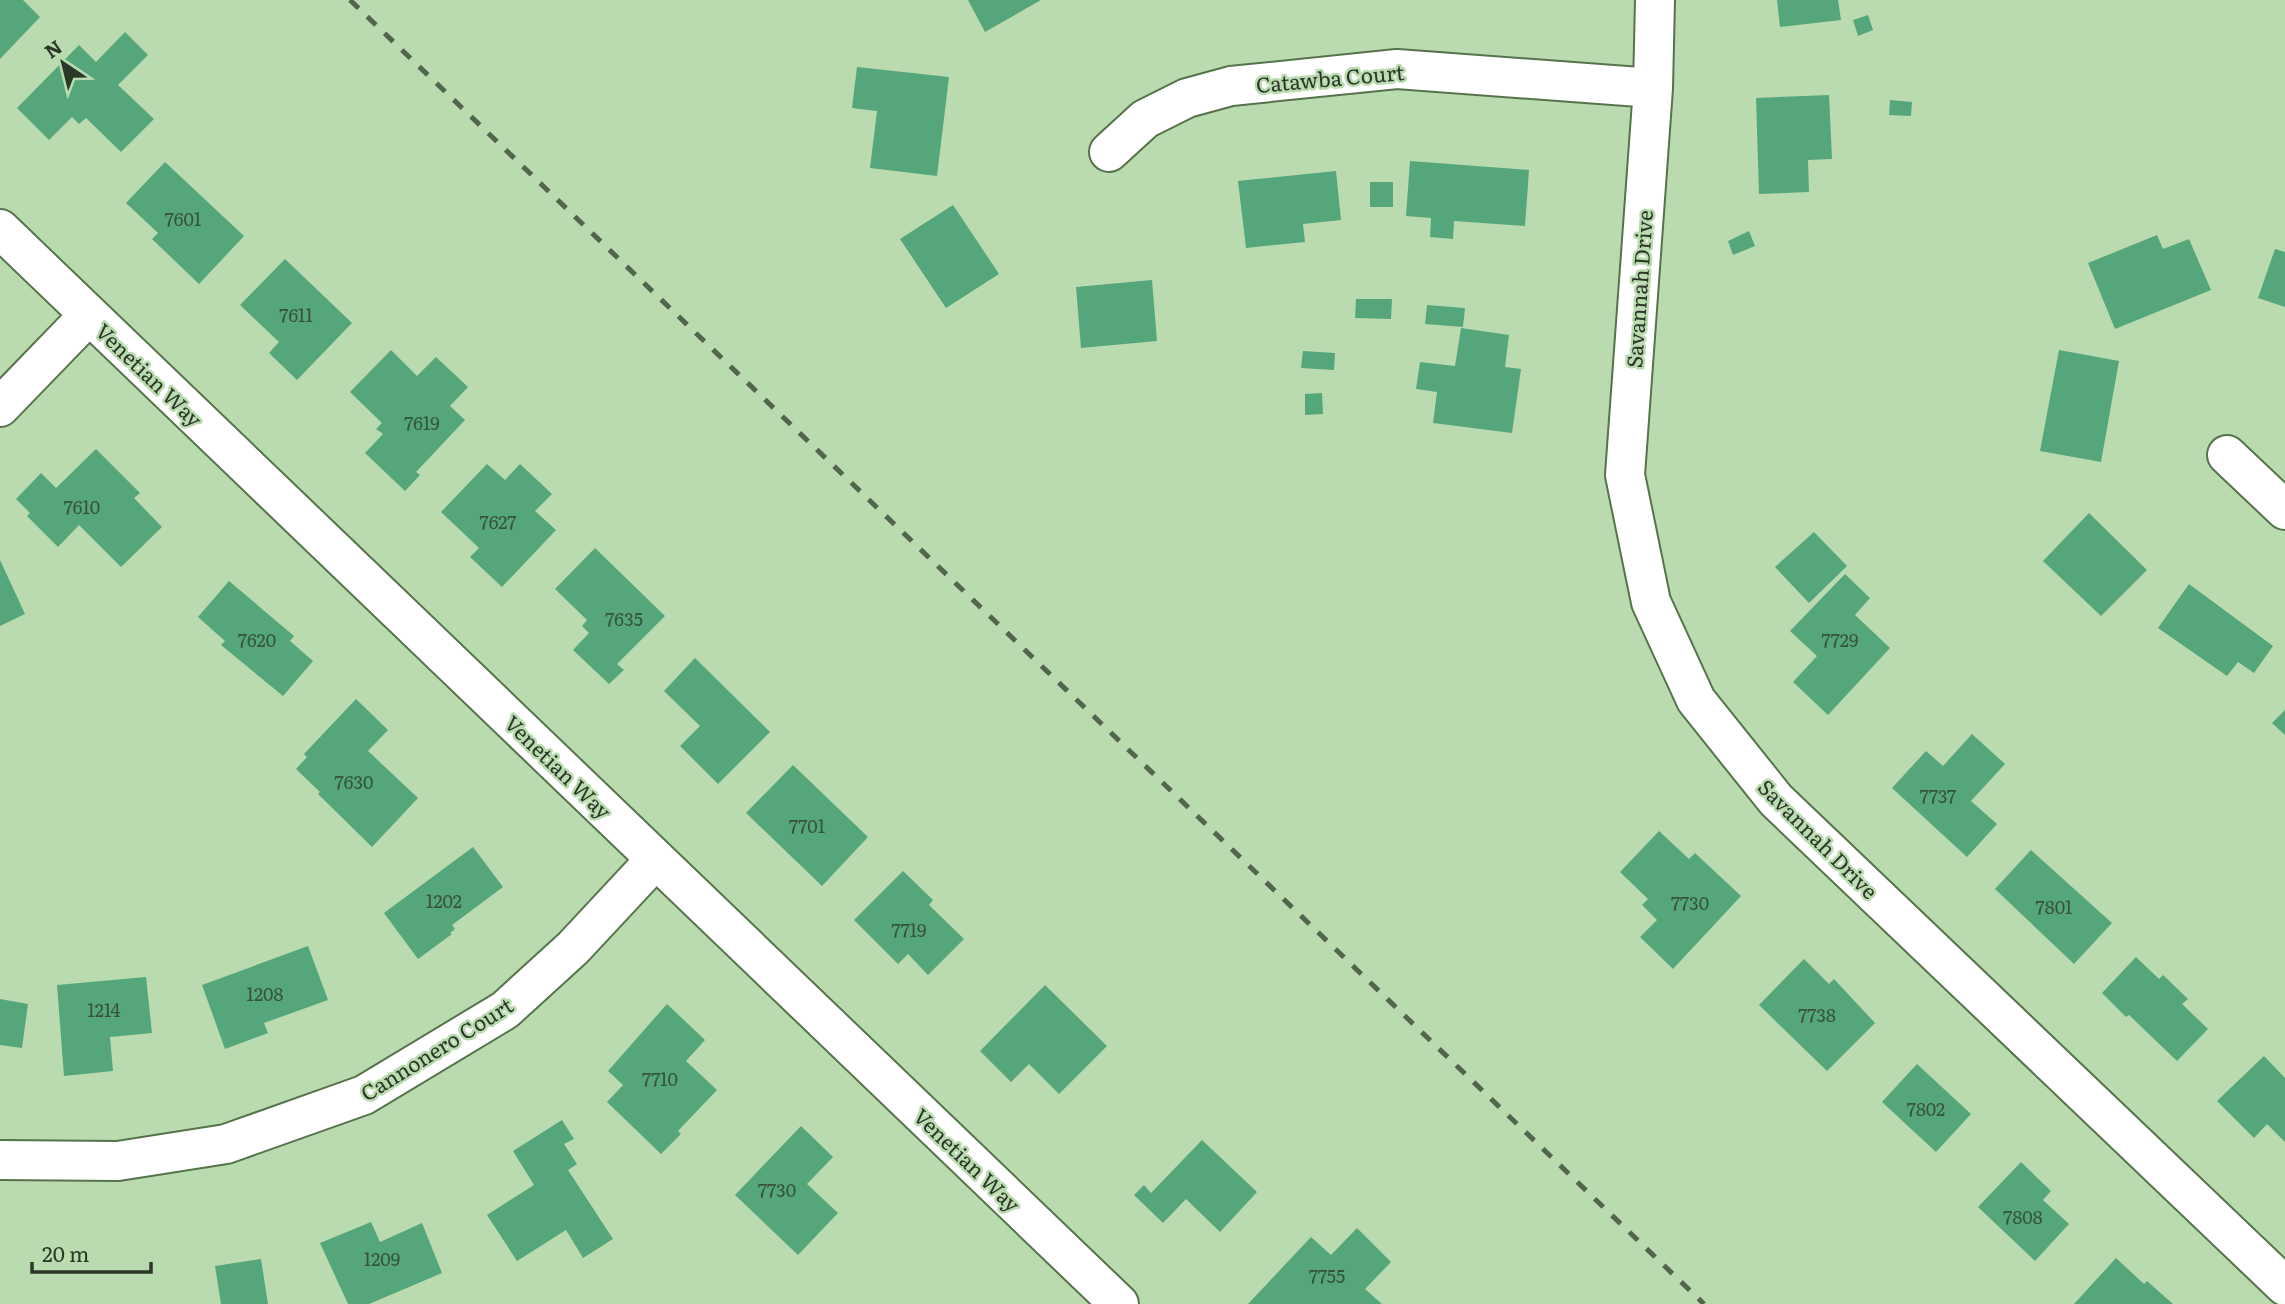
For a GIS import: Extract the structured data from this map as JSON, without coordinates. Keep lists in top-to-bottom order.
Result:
{
  "streets": {
    "street": [
      "Catawba Court",
      "Savannah Drive",
      "Venetian Way",
      "Cannonero Court"
    ]
  },
  "crossings": [
    ["Catawba Court", "Savannah Drive"],
    ["Venetian Way", "Cannonero Court"]
  ],
  "house_numbers": [
    "7601",
    "7611",
    "7619",
    "7610",
    "7627",
    "7635",
    "7620",
    "7729",
    "7630",
    "7737",
    "7701",
    "1202",
    "7730",
    "7801",
    "7719",
    "1208",
    "1214",
    "7738",
    "7710",
    "7802",
    "7730",
    "7808",
    "1209",
    "7755"
  ],
  "scale_bar": "20 m",
  "north": "top left"
}
